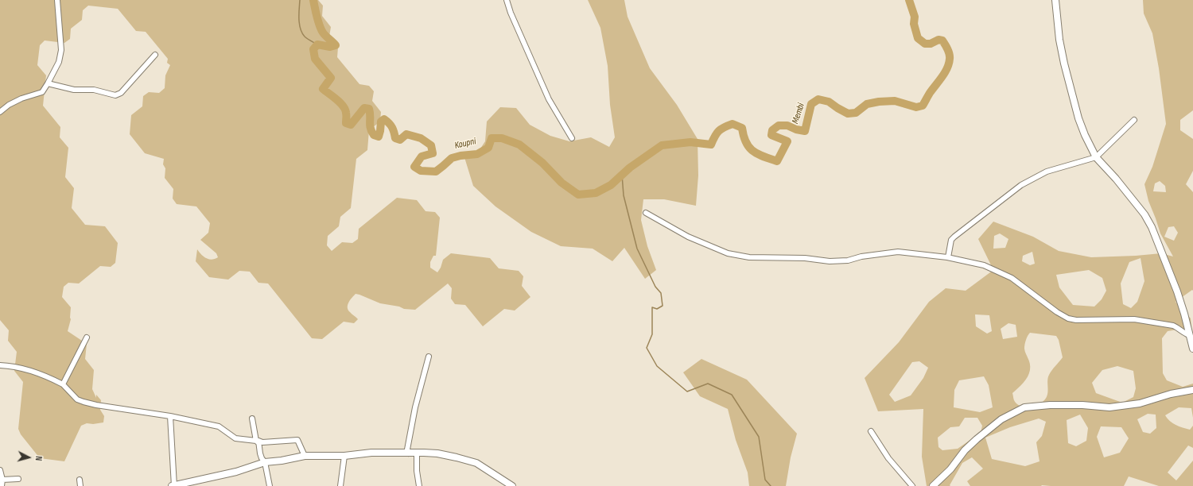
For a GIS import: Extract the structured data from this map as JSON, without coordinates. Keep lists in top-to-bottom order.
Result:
{
  "water": ["Membi", "Koupni"],
  "north": "right"
}
